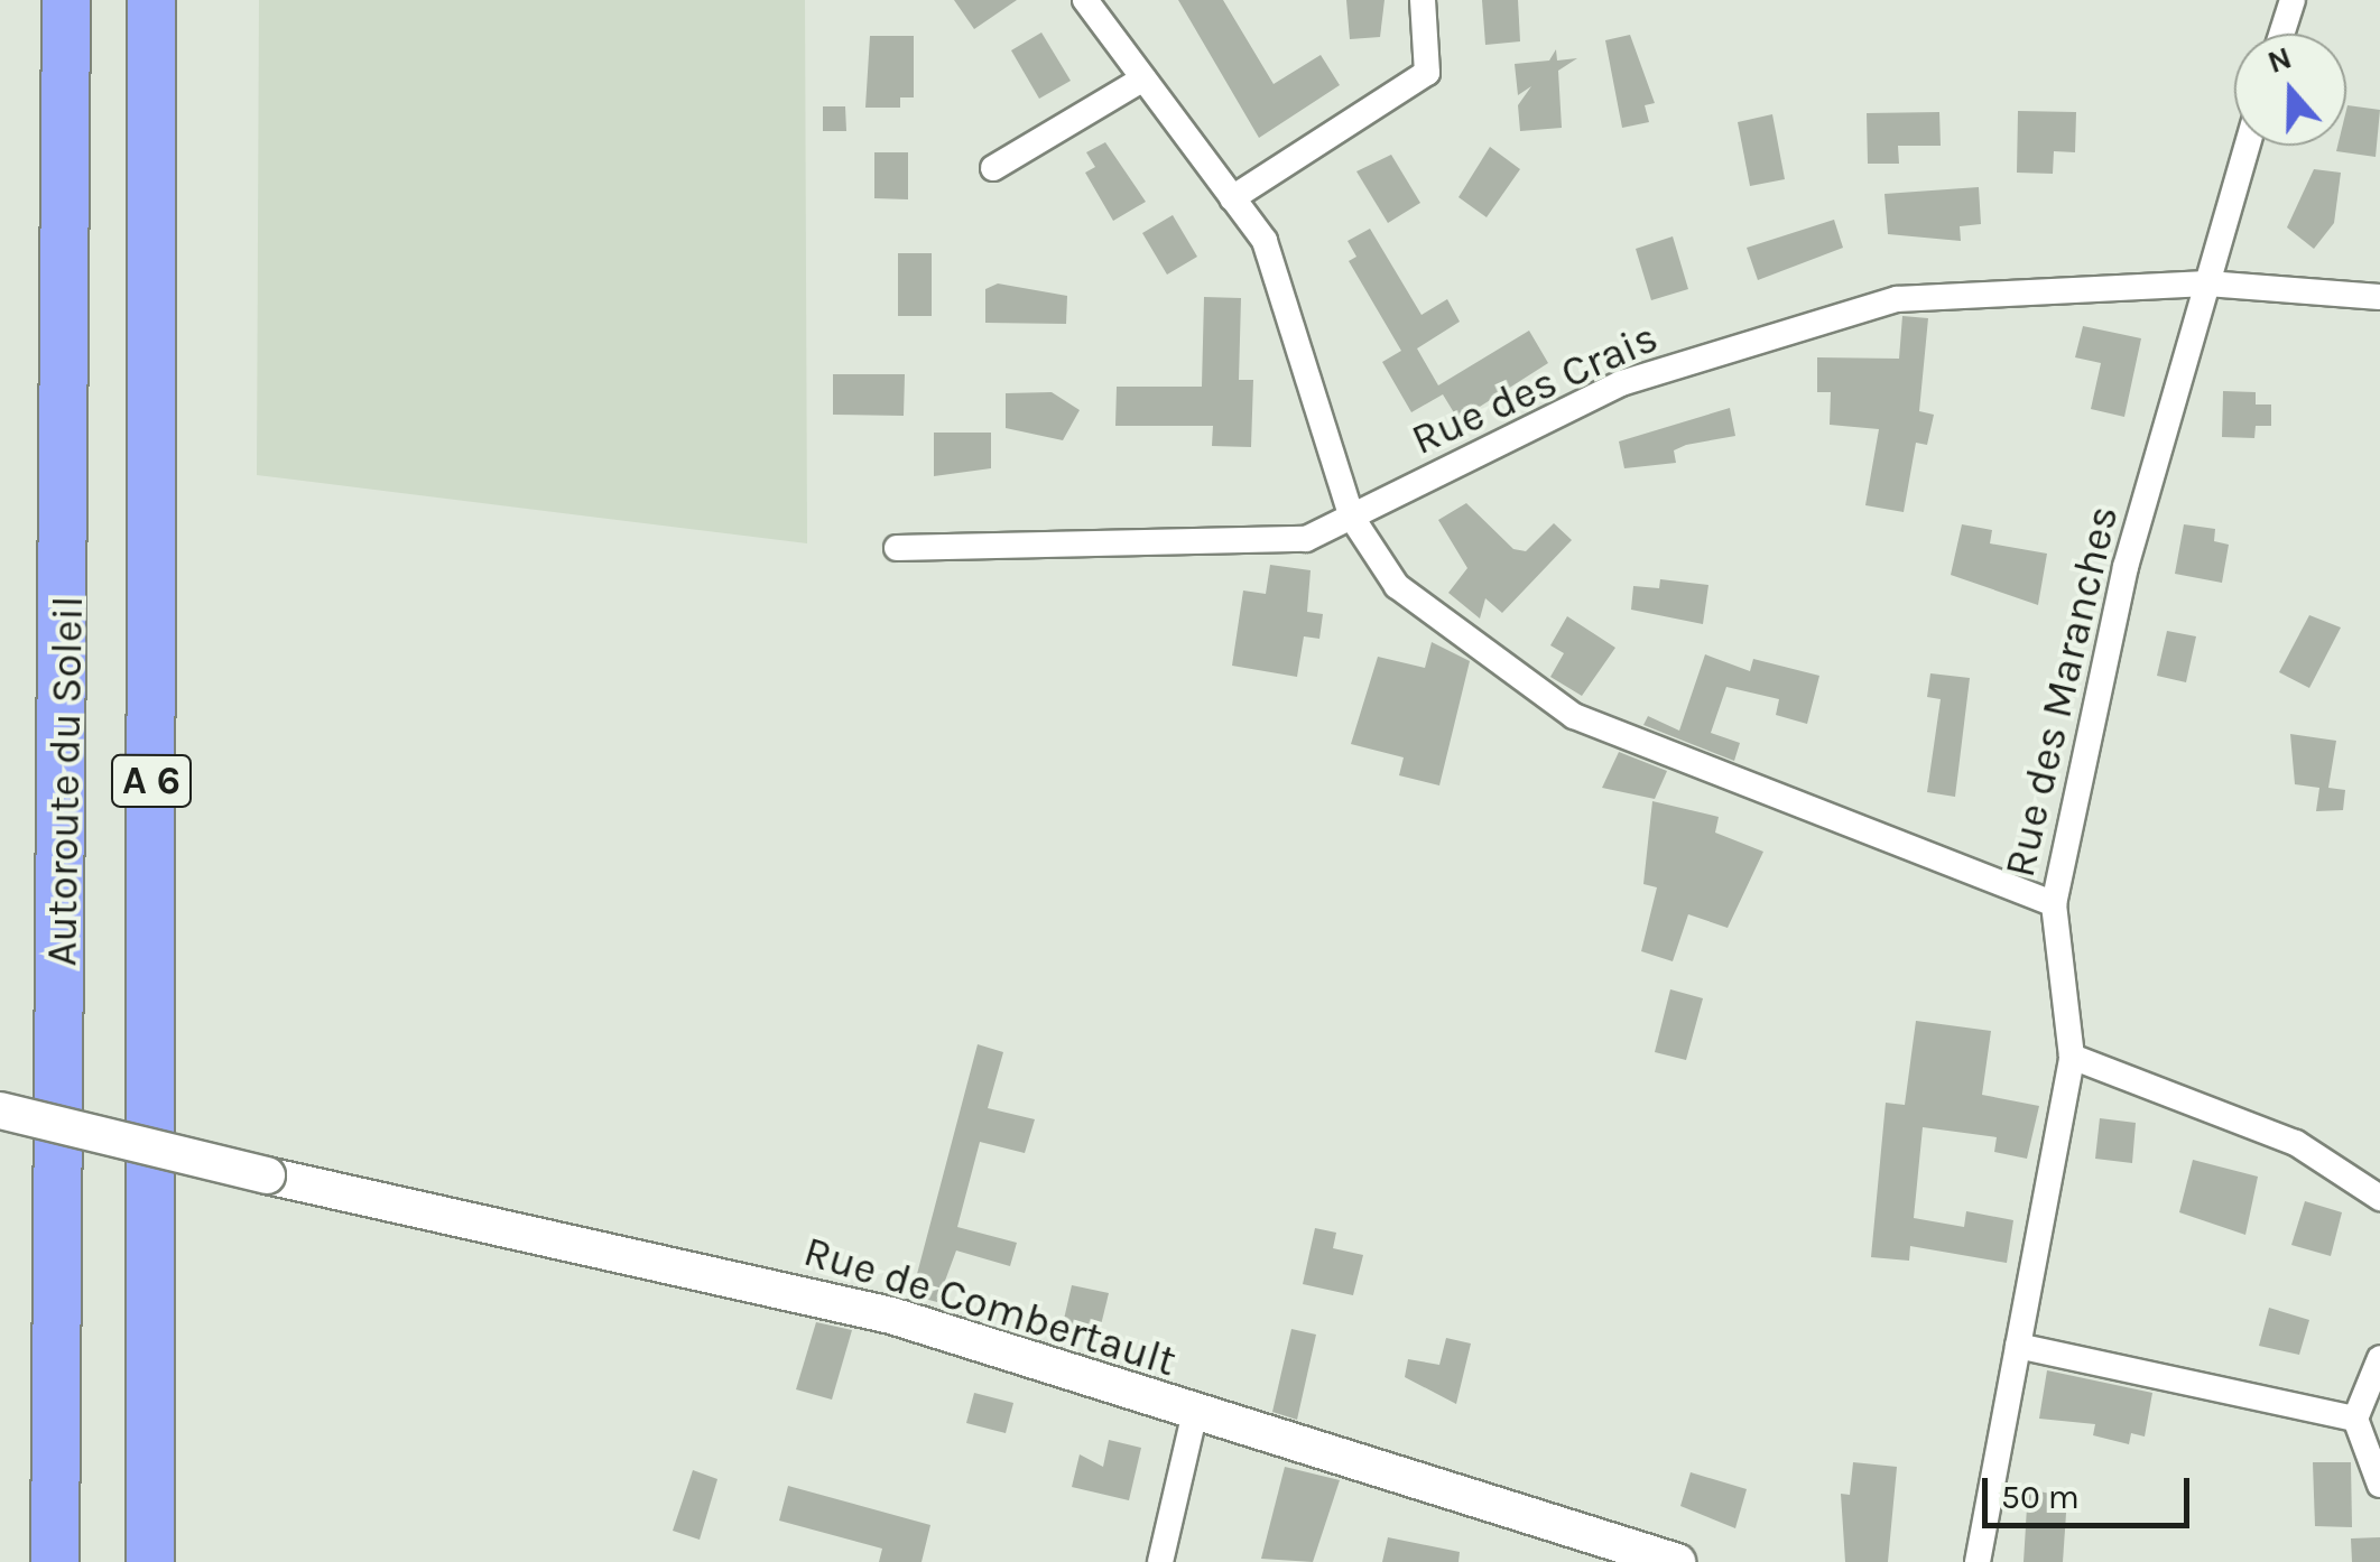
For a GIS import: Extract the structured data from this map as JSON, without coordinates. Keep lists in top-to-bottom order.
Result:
{
  "streets": {
    "highway": ["Autoroute du Soleil", "A 6"],
    "street": ["Rue des Crais", "Rue des Maranches", "Rue de Combertault"]
  },
  "crossings": [
    ["Rue des Crais", "Rue des Maranches"]
  ],
  "scale_bar": "50 m",
  "north": "top"
}
